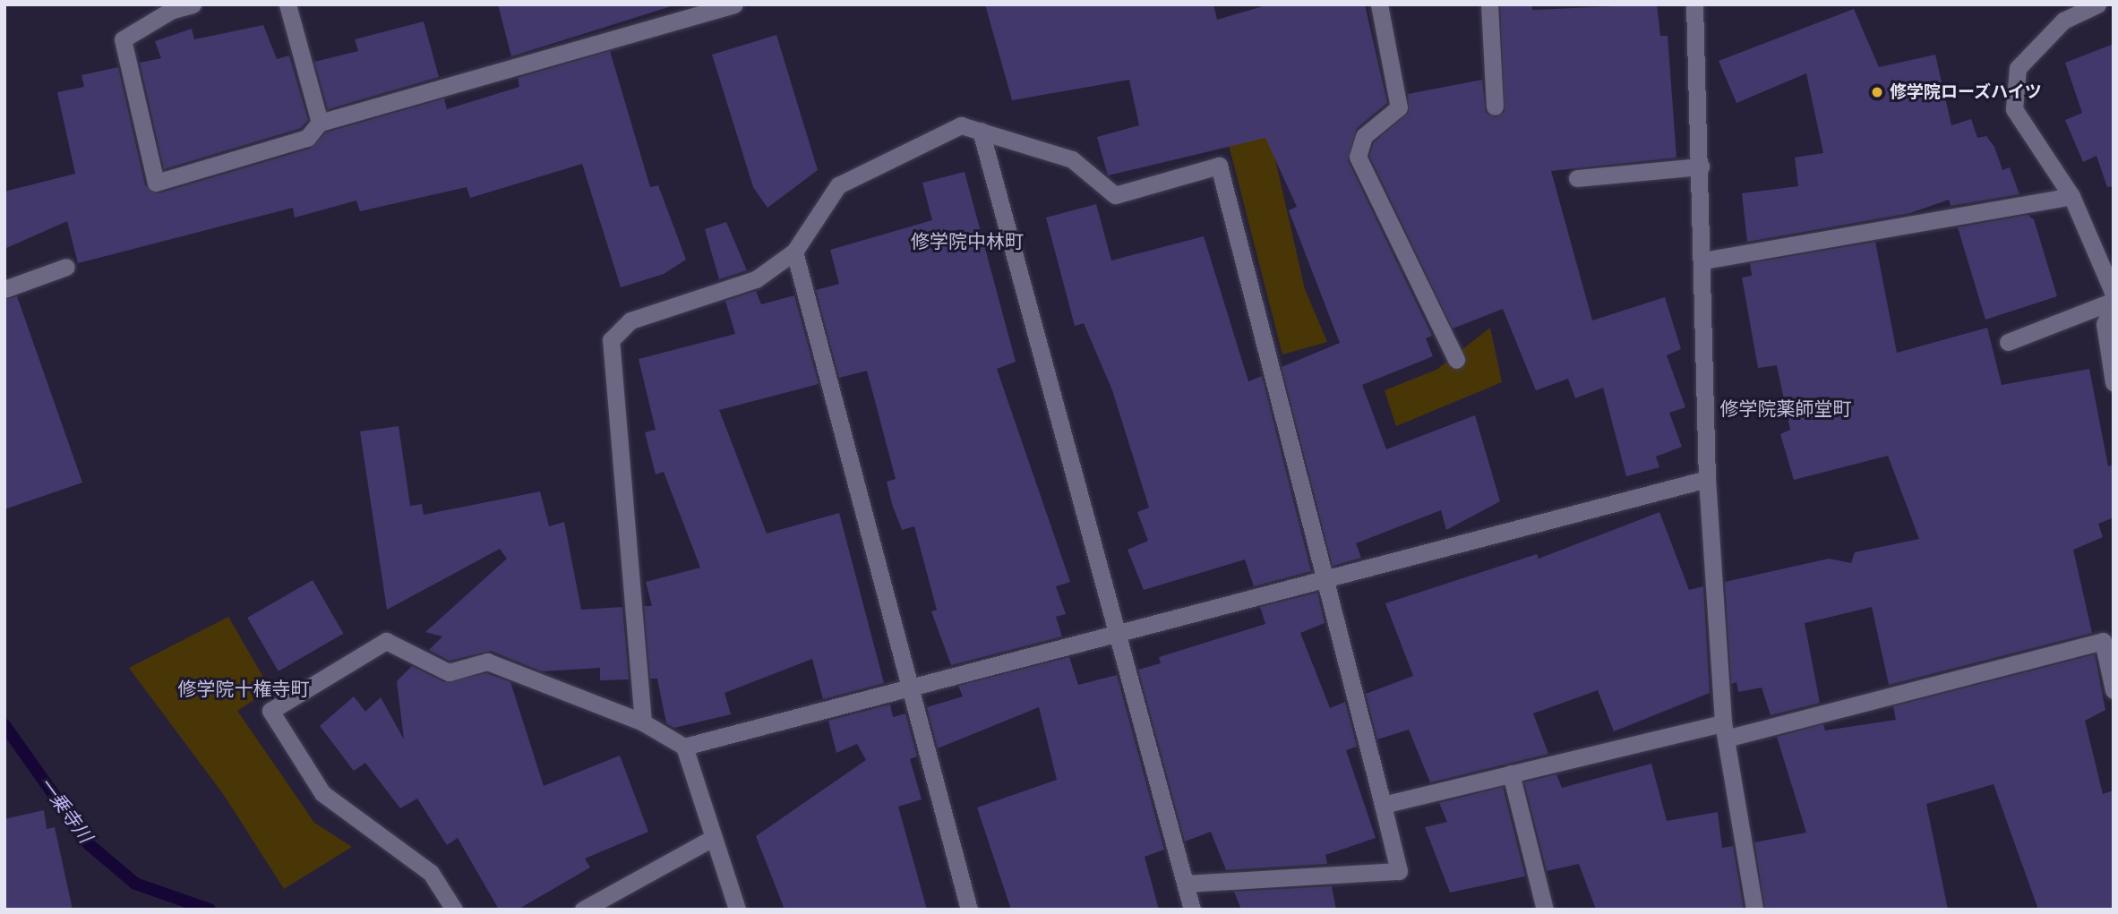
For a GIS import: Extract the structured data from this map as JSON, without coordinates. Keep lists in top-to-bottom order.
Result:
{
  "districts": ["修学院中林町", "修学院薬師堂町", "修学院十権寺町"],
  "water": ["一乗寺川"],
  "places": ["修学院ローズハイツ"]
}
